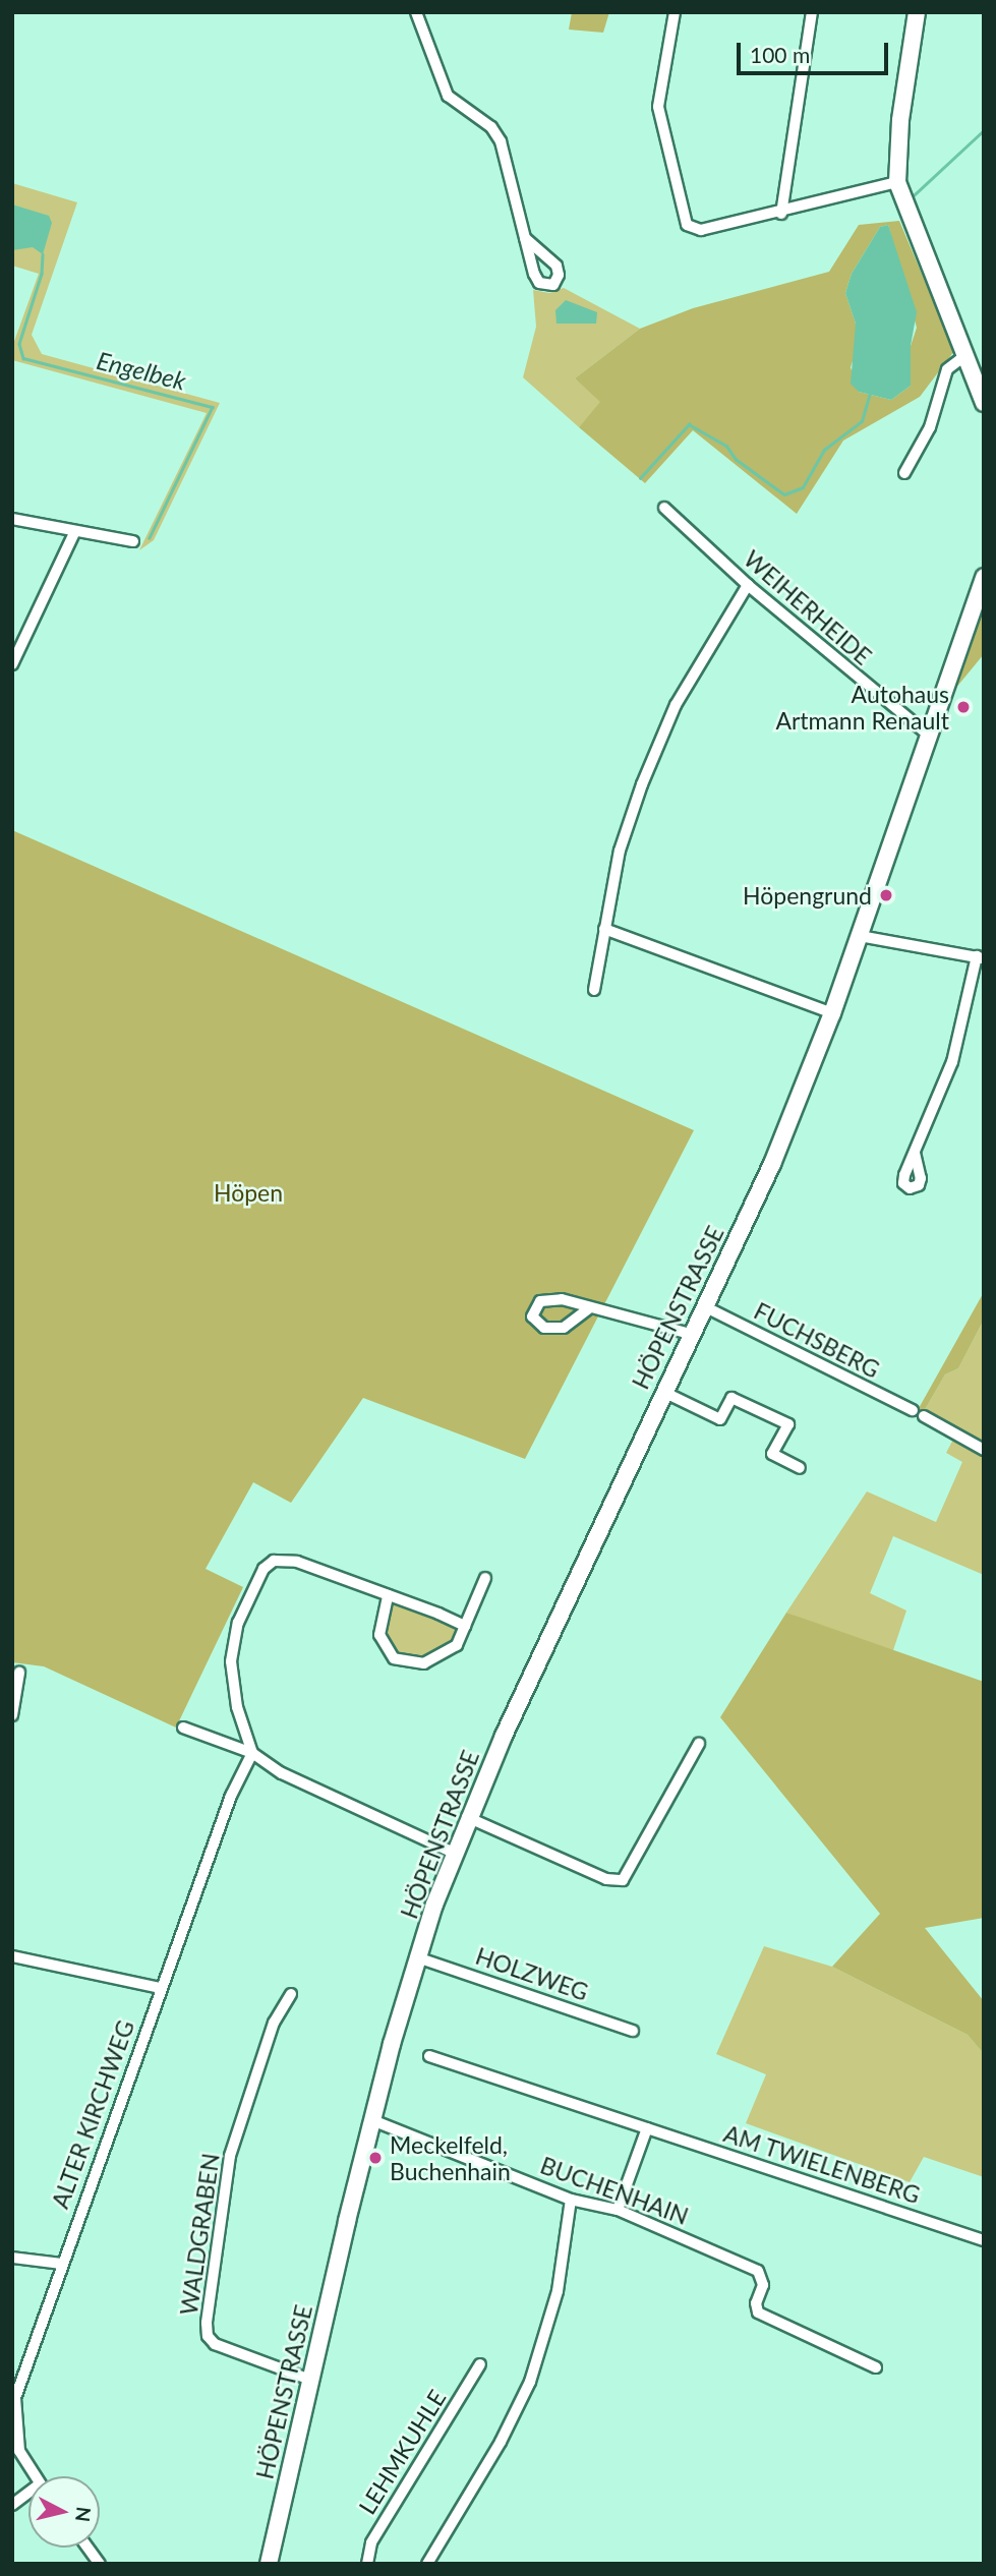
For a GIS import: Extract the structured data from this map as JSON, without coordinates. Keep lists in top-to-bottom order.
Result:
{
  "streets": {
    "main road": ["HÖPENSTRASSE"],
    "street": [
      "WEIHERHEIDE",
      "FUCHSBERG",
      "HOLZWEG",
      "ALTER KIRCHWEG",
      "AM TWIELENBERG",
      "BUCHENHAIN",
      "WALDGRABEN",
      "LEHMKUHLE"
    ]
  },
  "crossings": [
    ["WEIHERHEIDE", "HÖPENSTRASSE"],
    ["HÖPENSTRASSE", "FUCHSBERG"],
    ["HÖPENSTRASSE", "HOLZWEG"],
    ["HÖPENSTRASSE", "BUCHENHAIN"],
    ["HÖPENSTRASSE", "WALDGRABEN"]
  ],
  "water": ["Engelbek"],
  "parks": ["Höpen"],
  "places": ["Autohaus Artmann Renault", "Höpengrund", "Meckelfeld, Buchenhain"],
  "scale_bar": "100 m",
  "north": "right"
}
